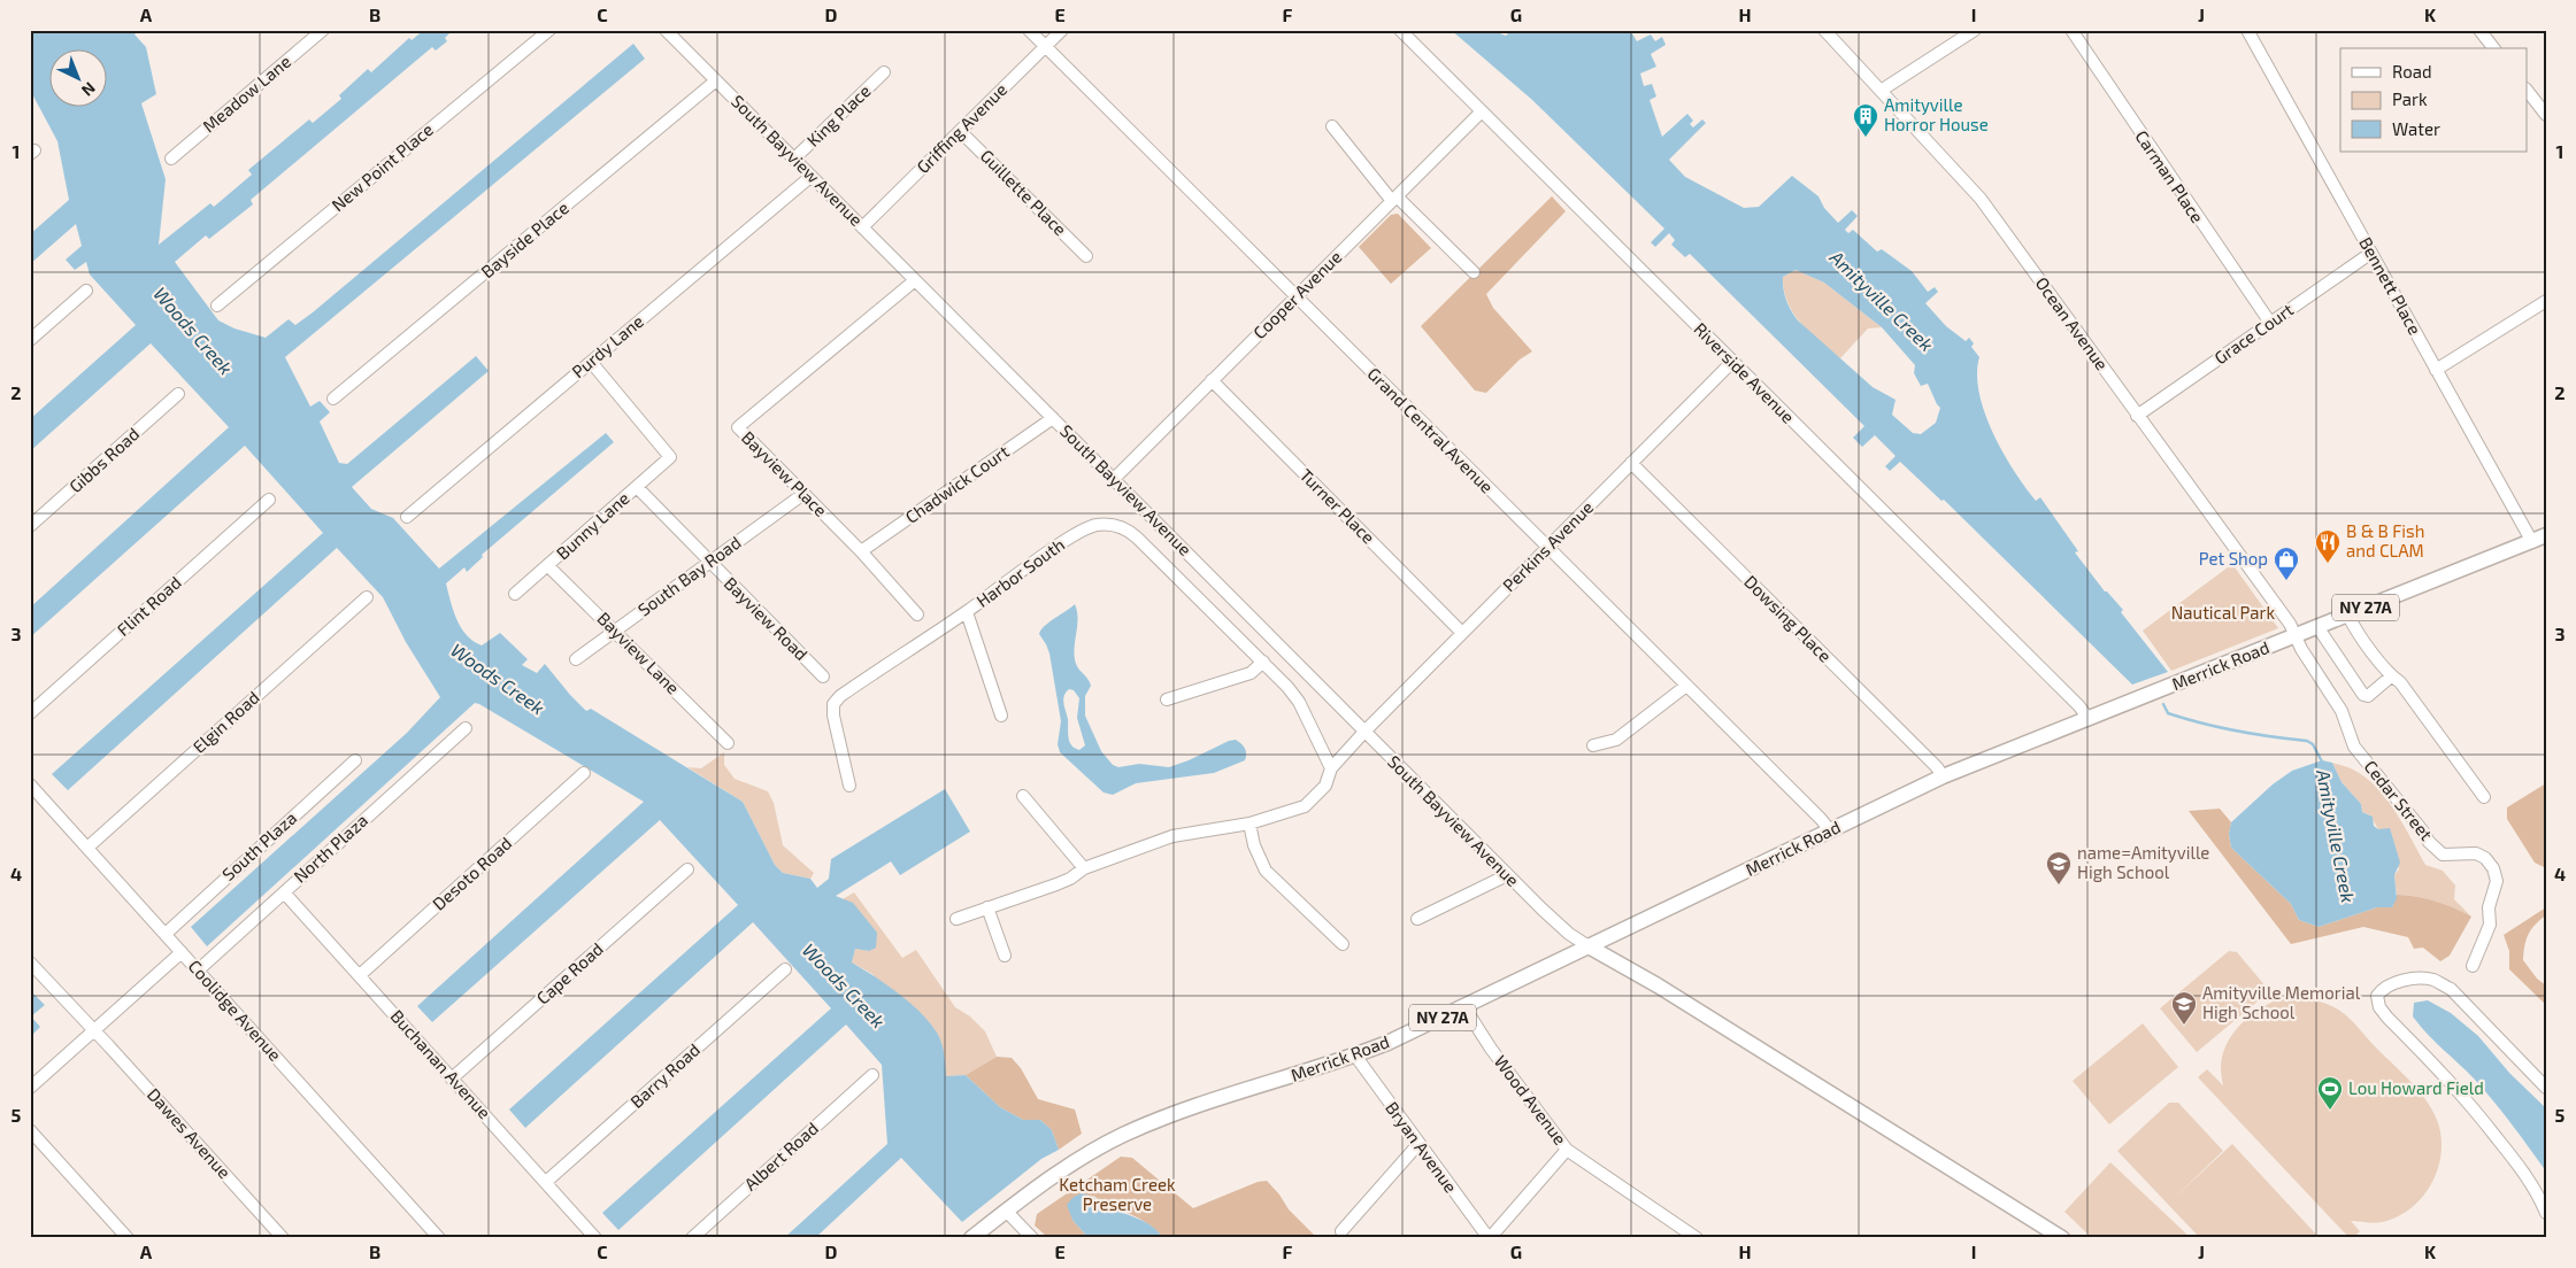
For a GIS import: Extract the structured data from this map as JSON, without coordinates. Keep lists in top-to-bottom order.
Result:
{
  "streets": {
    "main road": ["NY 27A", "Merrick Road"],
    "street": [
      "Meadow Lane",
      "King Place",
      "Griffing Avenue",
      "South Bayview Avenue",
      "New Point Place",
      "Carman Place",
      "Guillette Place",
      "Bayside Place",
      "Bennett Place",
      "Cooper Avenue",
      "Ocean Avenue",
      "Grace Court",
      "Purdy Lane",
      "Riverside Avenue",
      "Grand Central Avenue",
      "Gibbs Road",
      "Bayview Place",
      "Chadwick Court",
      "Turner Place",
      "Bunny Lane",
      "Perkins Avenue",
      "Harbor South",
      "South Bay Road",
      "Flint Road",
      "Bayview Road",
      "Dowsing Place",
      "Bayview Lane",
      "Elgin Road",
      "Cedar Street",
      "South Plaza",
      "North Plaza",
      "Desoto Road",
      "Cape Road",
      "Coolidge Avenue",
      "Buchanan Avenue",
      "Barry Road",
      "Wood Avenue",
      "Dawes Avenue",
      "Bryan Avenue",
      "Albert Road"
    ]
  },
  "crossings": [
    ["King Place", "South Bayview Avenue"],
    ["Griffing Avenue", "South Bayview Avenue"],
    ["Griffing Avenue", "Guillette Place"],
    ["Griffing Avenue", "Grand Central Avenue"],
    ["South Bayview Avenue", "Bayside Place"],
    ["South Bayview Avenue", "Cooper Avenue"],
    ["South Bayview Avenue", "Purdy Lane"],
    ["South Bayview Avenue", "Bayview Place"],
    ["South Bayview Avenue", "Chadwick Court"],
    ["South Bayview Avenue", "Perkins Avenue"],
    ["South Bayview Avenue", "Merrick Road"],
    ["Carman Place", "Grace Court"],
    ["Bennett Place", "Grace Court"],
    ["Bennett Place", "Merrick Road"],
    ["Cooper Avenue", "Riverside Avenue"],
    ["Cooper Avenue", "Grand Central Avenue"],
    ["Cooper Avenue", "Turner Place"],
    ["Ocean Avenue", "Grace Court"],
    ["Ocean Avenue", "Merrick Road"],
    ["Ocean Avenue", "Cedar Street"],
    ["Purdy Lane", "Bunny Lane"],
    ["Riverside Avenue", "Perkins Avenue"],
    ["Riverside Avenue", "Merrick Road"],
    ["Grand Central Avenue", "Perkins Avenue"],
    ["Grand Central Avenue", "Merrick Road"],
    ["Bayview Place", "Chadwick Court"],
    ["Bayview Place", "South Bay Road"],
    ["Turner Place", "Perkins Avenue"],
    ["Bunny Lane", "Bayview Road"],
    ["Bunny Lane", "Bayview Lane"],
    ["Perkins Avenue", "Harbor South"],
    ["Perkins Avenue", "Dowsing Place"],
    ["South Bay Road", "Bayview Road"],
    ["South Bay Road", "Bayview Lane"],
    ["Dowsing Place", "Merrick Road"],
    ["Merrick Road", "Cedar Street"],
    ["Merrick Road", "Wood Avenue"],
    ["Merrick Road", "Bryan Avenue"],
    ["Elgin Road", "Coolidge Avenue"],
    ["South Plaza", "Coolidge Avenue"],
    ["North Plaza", "Coolidge Avenue"],
    ["North Plaza", "Buchanan Avenue"],
    ["Desoto Road", "Buchanan Avenue"],
    ["Cape Road", "Buchanan Avenue"],
    ["Buchanan Avenue", "Barry Road"]
  ],
  "water": ["Amityville Creek", "Woods Creek"],
  "parks": ["Nautical Park", "Ketcham Creek Preserve"],
  "places": {
    "building": ["Amityville Horror House"],
    "restaurant": ["B & B Fish and CLAM"],
    "shop": ["Pet Shop"],
    "school or university": ["name=Amityville High School", "Amityville Memorial High School"],
    "sports": ["Lou Howard Field"]
  },
  "legend": ["Road", "Park", "Water"],
  "north": "bottom right",
  "grid": {
    "columns": [
      "A",
      "B",
      "C",
      "D",
      "E",
      "F",
      "G",
      "H",
      "I",
      "J",
      "K"
    ],
    "rows": [
      "1",
      "2",
      "3",
      "4",
      "5"
    ]
  }
}
